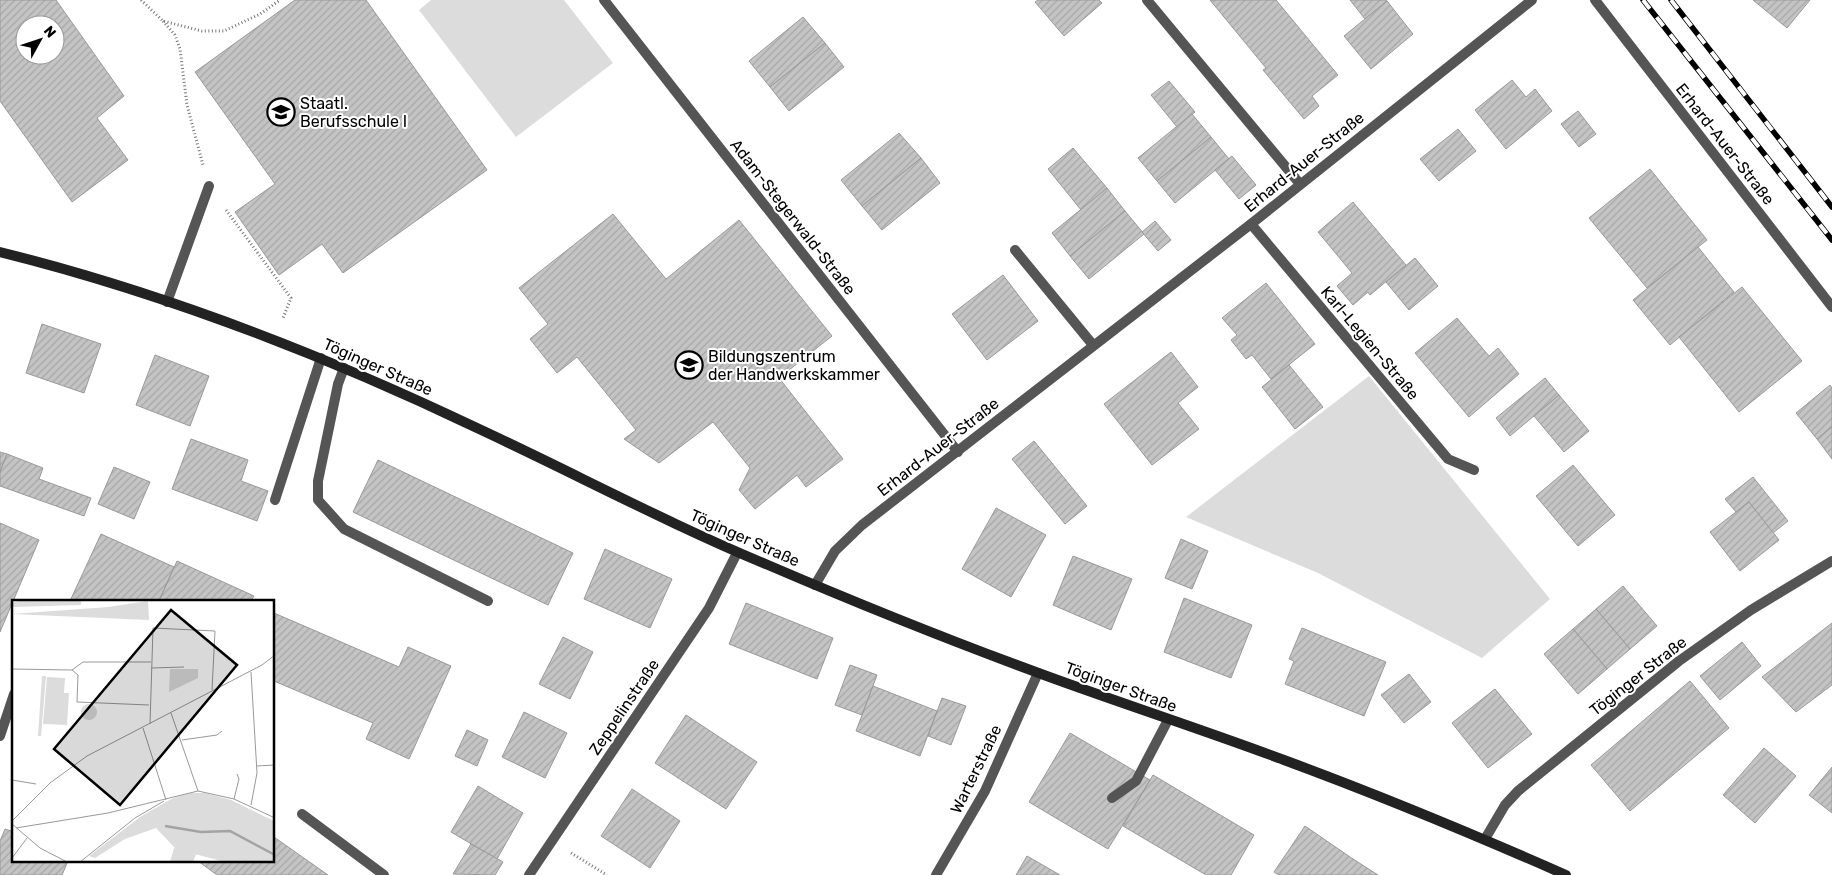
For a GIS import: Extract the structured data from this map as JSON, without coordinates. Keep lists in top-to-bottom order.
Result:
{
  "streets": {
    "street": [
      "Erhard-Auer-Straße",
      "Adam-Stegerwald-Straße",
      "Karl-Legien-Straße",
      "Töginger Straße",
      "Zeppelinstraße",
      "Warterstraße"
    ]
  },
  "crossings": [
    ["Erhard-Auer-Straße", "Adam-Stegerwald-Straße"],
    ["Erhard-Auer-Straße", "Karl-Legien-Straße"],
    ["Erhard-Auer-Straße", "Töginger Straße"],
    ["Töginger Straße", "Zeppelinstraße"],
    ["Töginger Straße", "Warterstraße"]
  ],
  "places": {
    "school or university": ["Staatl. Berufsschule I", "Bildungszentrum der Handwerkskammer"]
  },
  "north": "top right"
}
